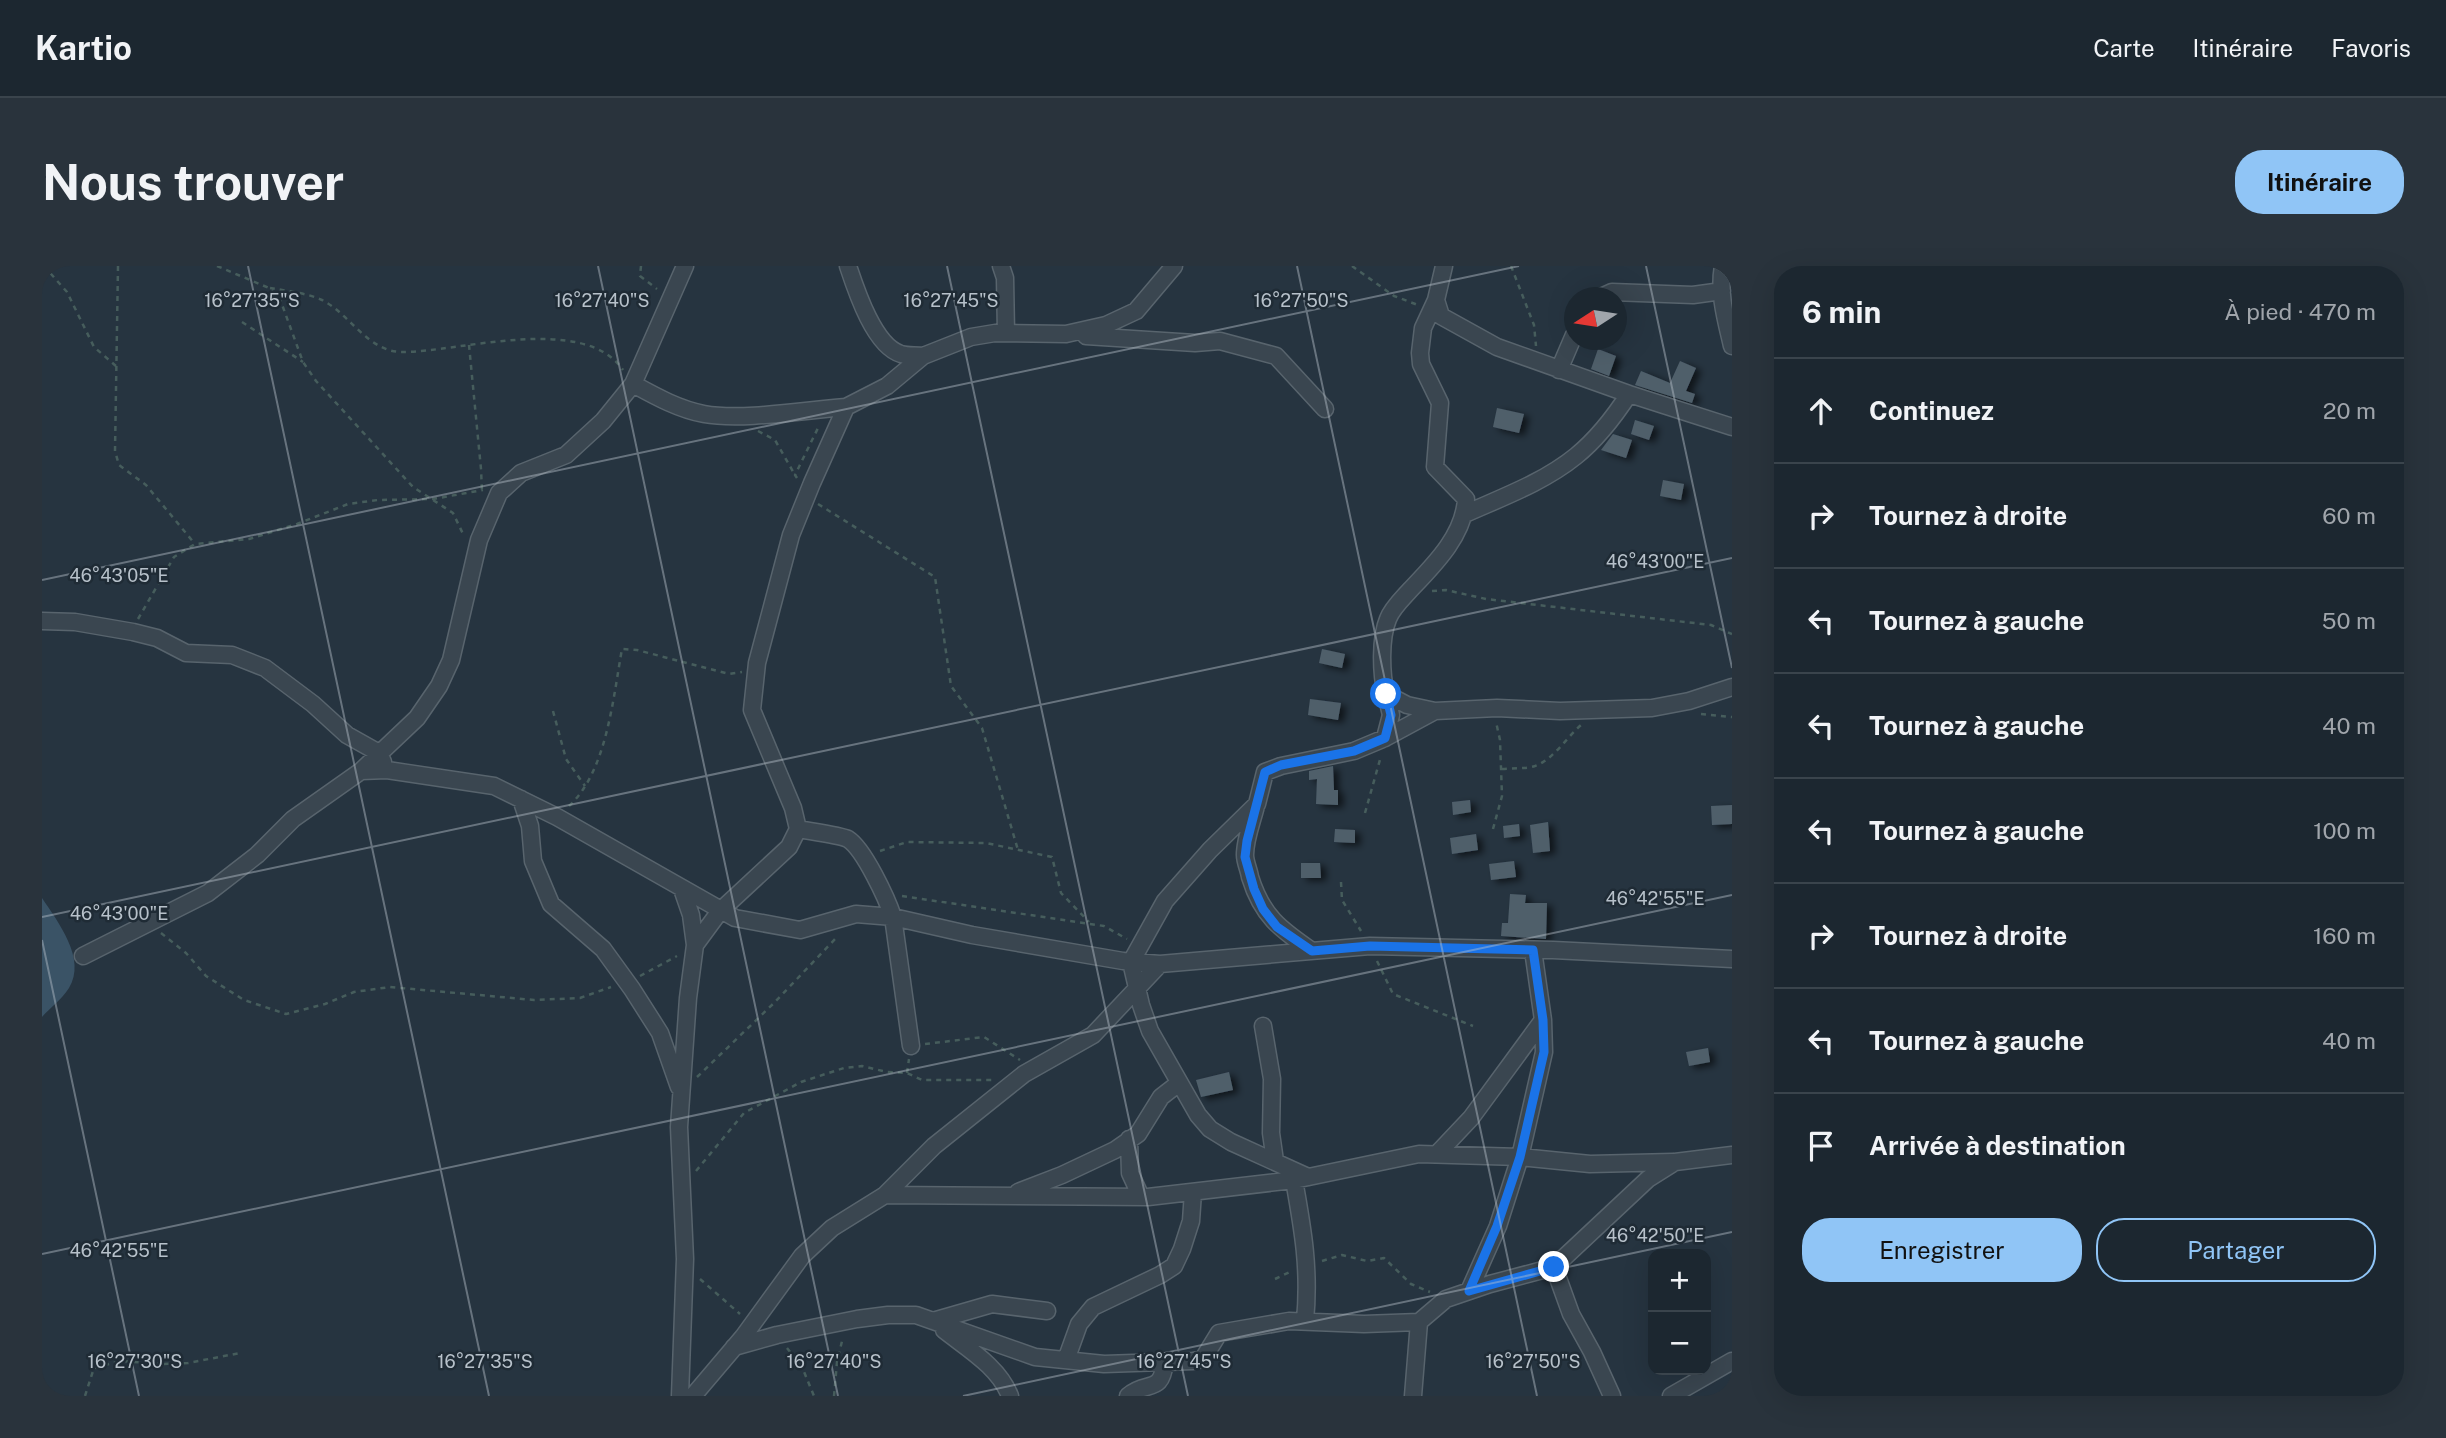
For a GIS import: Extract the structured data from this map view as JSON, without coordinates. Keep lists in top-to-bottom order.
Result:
{
  "north": "left",
  "page": {
    "header": "Kartio",
    "nav": ["Carte", "Itinéraire", "Favoris"],
    "buttons": [
      "Itinéraire",
      ["Enregistrer", "Partager"]
    ],
    "title": "Nous trouver",
    "heading": ["6 min", "À pied · 470 m"],
    "list": [
      ["Continuez", "20 m"],
      ["Tournez à droite", "60 m"],
      ["Tournez à gauche", "50 m"],
      ["Tournez à gauche", "40 m"],
      ["Tournez à gauche", "100 m"],
      ["Tournez à droite", "160 m"],
      ["Tournez à gauche", "40 m"],
      "Arrivée à destination"
    ],
    "map_buttons": ["+", "−"]
  },
  "coordinates": [
    "16°27'35\"S",
    "16°27'40\"S",
    "16°27'45\"S",
    "16°27'50\"S",
    "46°43'00\"E",
    "46°43'05\"E",
    "46°42'55\"E",
    "46°42'50\"E",
    "16°27'30\"S"
  ]
}
